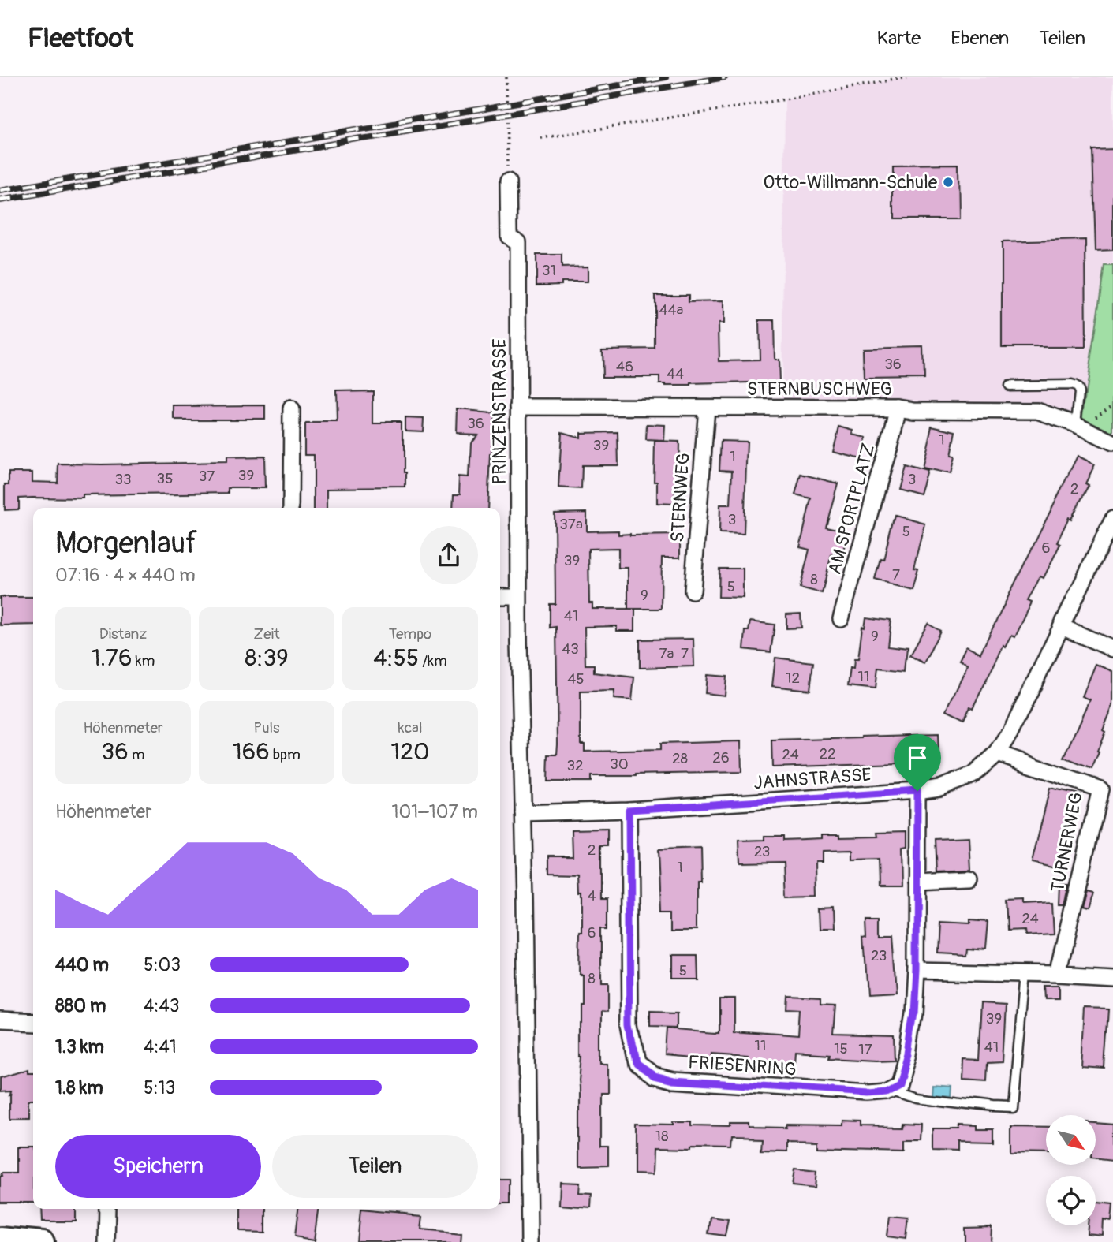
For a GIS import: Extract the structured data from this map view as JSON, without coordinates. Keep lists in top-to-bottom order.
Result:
{
  "streets": {
    "street": [
      "STERNBUSCHWEG",
      "PRINZENSTRASSE",
      "STERNWEG",
      "AM SPORTPLATZ",
      "JAHNSTRASSE",
      "TURNERWEG",
      "FRIESENRING"
    ]
  },
  "crossings": [
    ["STERNBUSCHWEG", "PRINZENSTRASSE"],
    ["STERNBUSCHWEG", "STERNWEG"],
    ["STERNBUSCHWEG", "AM SPORTPLATZ"],
    ["PRINZENSTRASSE", "JAHNSTRASSE"],
    ["JAHNSTRASSE", "TURNERWEG"],
    ["JAHNSTRASSE", "FRIESENRING"]
  ],
  "places": ["Otto-Willmann-Schule"],
  "house_numbers": [
    "31",
    "44a",
    "36",
    "46",
    "44",
    "36",
    "1",
    "39",
    "1",
    "39",
    "37",
    "35",
    "33",
    "3",
    "2",
    "3",
    "37a",
    "5",
    "6",
    "39",
    "7",
    "8",
    "5",
    "9",
    "41",
    "9",
    "43",
    "7a",
    "7",
    "11",
    "12",
    "45",
    "22",
    "24",
    "26",
    "28",
    "30",
    "32",
    "2",
    "23",
    "1",
    "4",
    "24",
    "6",
    "23",
    "5",
    "8",
    "39",
    "11",
    "41",
    "15",
    "17",
    "18"
  ],
  "north": "bottom right",
  "page": {
    "header": "Fleetfoot",
    "nav": ["Karte", "Ebenen", "Teilen"],
    "heading": ["Morgenlauf", "07:16 · 4 × 440 m"],
    "stats": [
      ["Distanz", "1.76 km"],
      ["Zeit", "8:39"],
      ["Tempo", "4:55 /km"],
      ["Höhenmeter", "36 m"],
      ["Puls", "166 bpm"],
      ["kcal", "120"]
    ],
    "chart": ["Höhenmeter", "101–107 m"],
    "list": [
      {
        "name": "440 m",
        "note": "5:03"
      },
      {
        "name": "880 m",
        "note": "4:43"
      },
      {
        "name": "1.3 km",
        "note": "4:41"
      },
      {
        "name": "1.8 km",
        "note": "5:13"
      }
    ],
    "buttons": ["Speichern", "Teilen"]
  }
}
